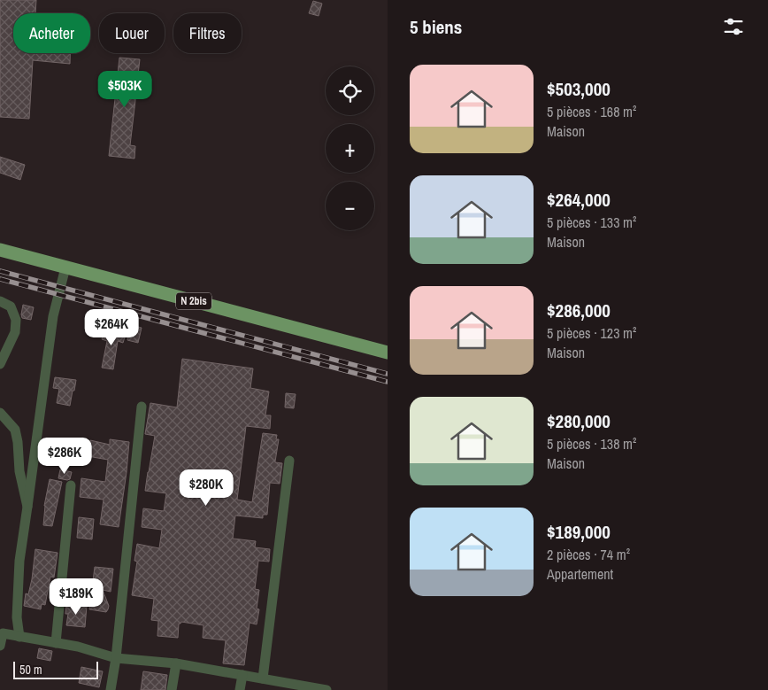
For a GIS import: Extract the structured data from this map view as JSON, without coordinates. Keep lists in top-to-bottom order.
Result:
{
  "streets": {
    "main road": ["N 2bis"]
  },
  "scale_bar": "50 m",
  "page": {
    "heading": "5 biens",
    "chip": ["Acheter", "Louer", "Filtres"],
    "list": [
      {
        "name": "$503,000",
        "note": "5 pièces · 168 m² · Maison"
      },
      {
        "name": "$264,000",
        "note": "5 pièces · 133 m² · Maison"
      },
      {
        "name": "$286,000",
        "note": "5 pièces · 123 m² · Maison"
      },
      {
        "name": "$280,000",
        "note": "5 pièces · 138 m² · Maison"
      },
      {
        "name": "$189,000",
        "note": "2 pièces · 74 m² · Appartement"
      }
    ],
    "map_buttons": ["+", "−"],
    "price": [
      "$503K",
      "$264K",
      "$286K",
      "$280K",
      "$189K"
    ],
    "scale": "50 m"
  }
}
